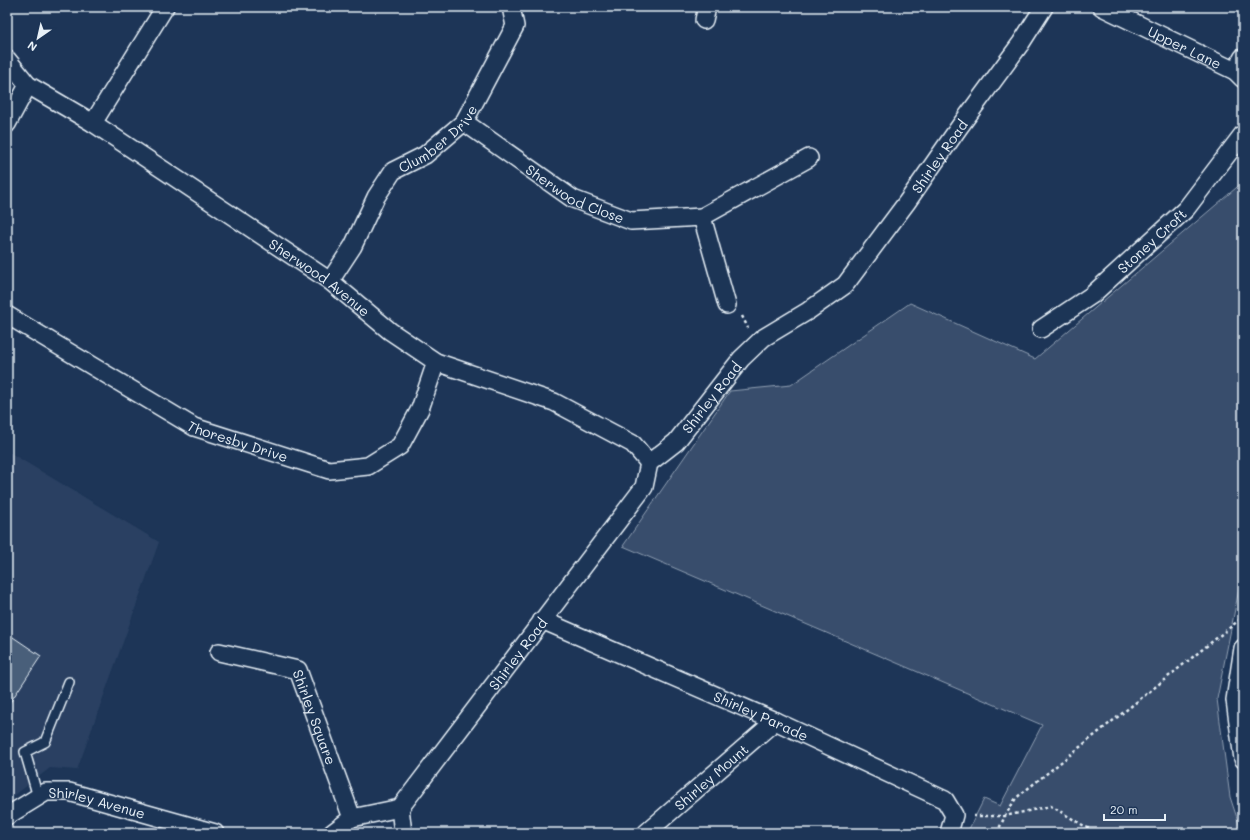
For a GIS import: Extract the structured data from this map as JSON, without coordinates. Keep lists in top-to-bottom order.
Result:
{
  "streets": {
    "street": [
      "Upper Lane",
      "Clumber Drive",
      "Shirley Road",
      "Sherwood Close",
      "Stoney Croft",
      "Sherwood Avenue",
      "Thoresby Drive",
      "Shirley Parade",
      "Shirley Square",
      "Shirley Mount",
      "Shirley Avenue"
    ]
  },
  "crossings": [
    ["Clumber Drive", "Sherwood Close"],
    ["Clumber Drive", "Sherwood Avenue"],
    ["Shirley Road", "Sherwood Avenue"],
    ["Shirley Road", "Shirley Parade"],
    ["Sherwood Avenue", "Thoresby Drive"],
    ["Shirley Parade", "Shirley Mount"]
  ],
  "scale_bar": "20 m",
  "north": "bottom left"
}
